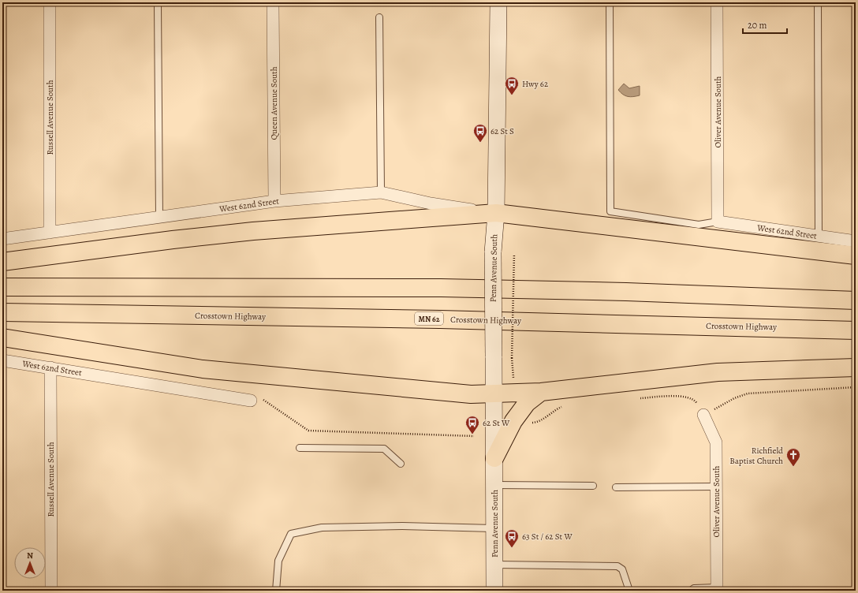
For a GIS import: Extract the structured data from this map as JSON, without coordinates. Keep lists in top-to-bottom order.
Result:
{
  "streets": {
    "highway": ["Crosstown Highway", "MN 62"],
    "main road": ["Penn Avenue South"],
    "street": [
      "Queen Avenue South",
      "Oliver Avenue South",
      "Russell Avenue South",
      "West 62nd Street"
    ]
  },
  "crossings": [
    ["Queen Avenue South", "West 62nd Street"],
    ["Oliver Avenue South", "West 62nd Street"],
    ["Russell Avenue South", "West 62nd Street"],
    ["West 62nd Street", "Penn Avenue South"]
  ],
  "places": {
    "bus stop": [
      "Hwy 62",
      "62 St S",
      "62 St W",
      "63 St / 62 St W"
    ],
    "church": ["Richfield Baptist Church"]
  },
  "scale_bar": "20 m",
  "north": "top"
}
